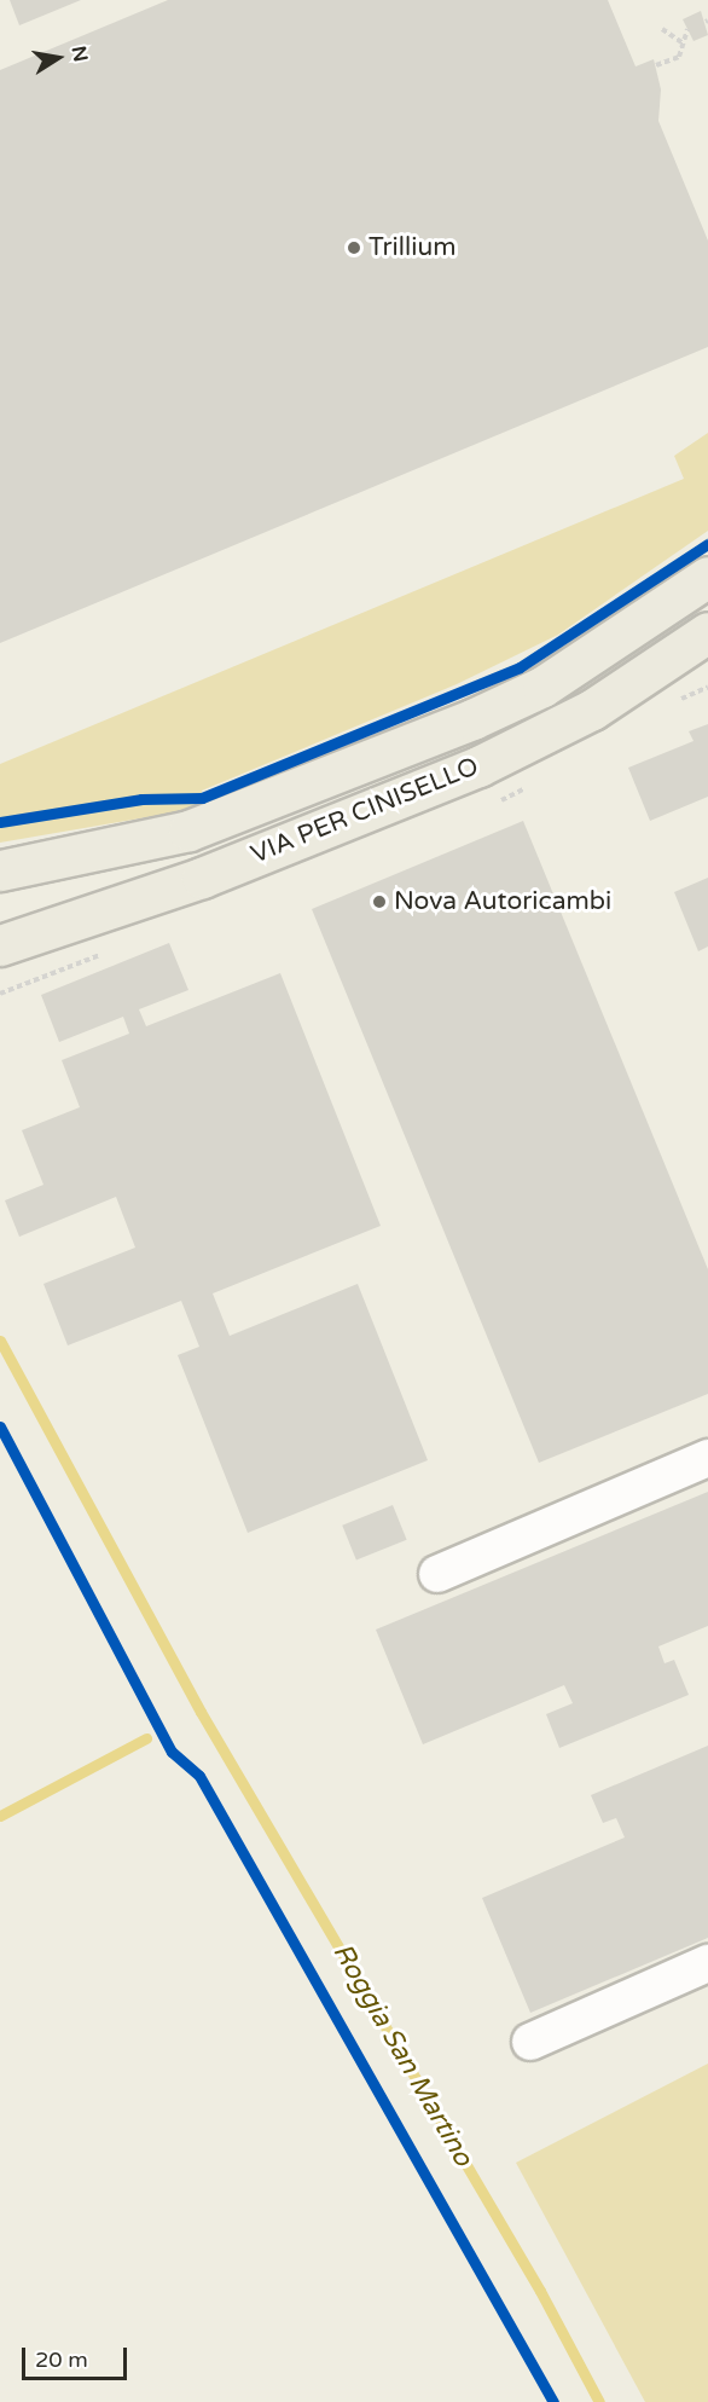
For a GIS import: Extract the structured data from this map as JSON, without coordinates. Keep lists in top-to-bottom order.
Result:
{
  "streets": {
    "main road": ["VIA PER CINISELLO"]
  },
  "water": ["Roggia San Martino"],
  "places": ["Trillium", "Nova Autoricambi"],
  "scale_bar": "20 m",
  "north": "right"
}
